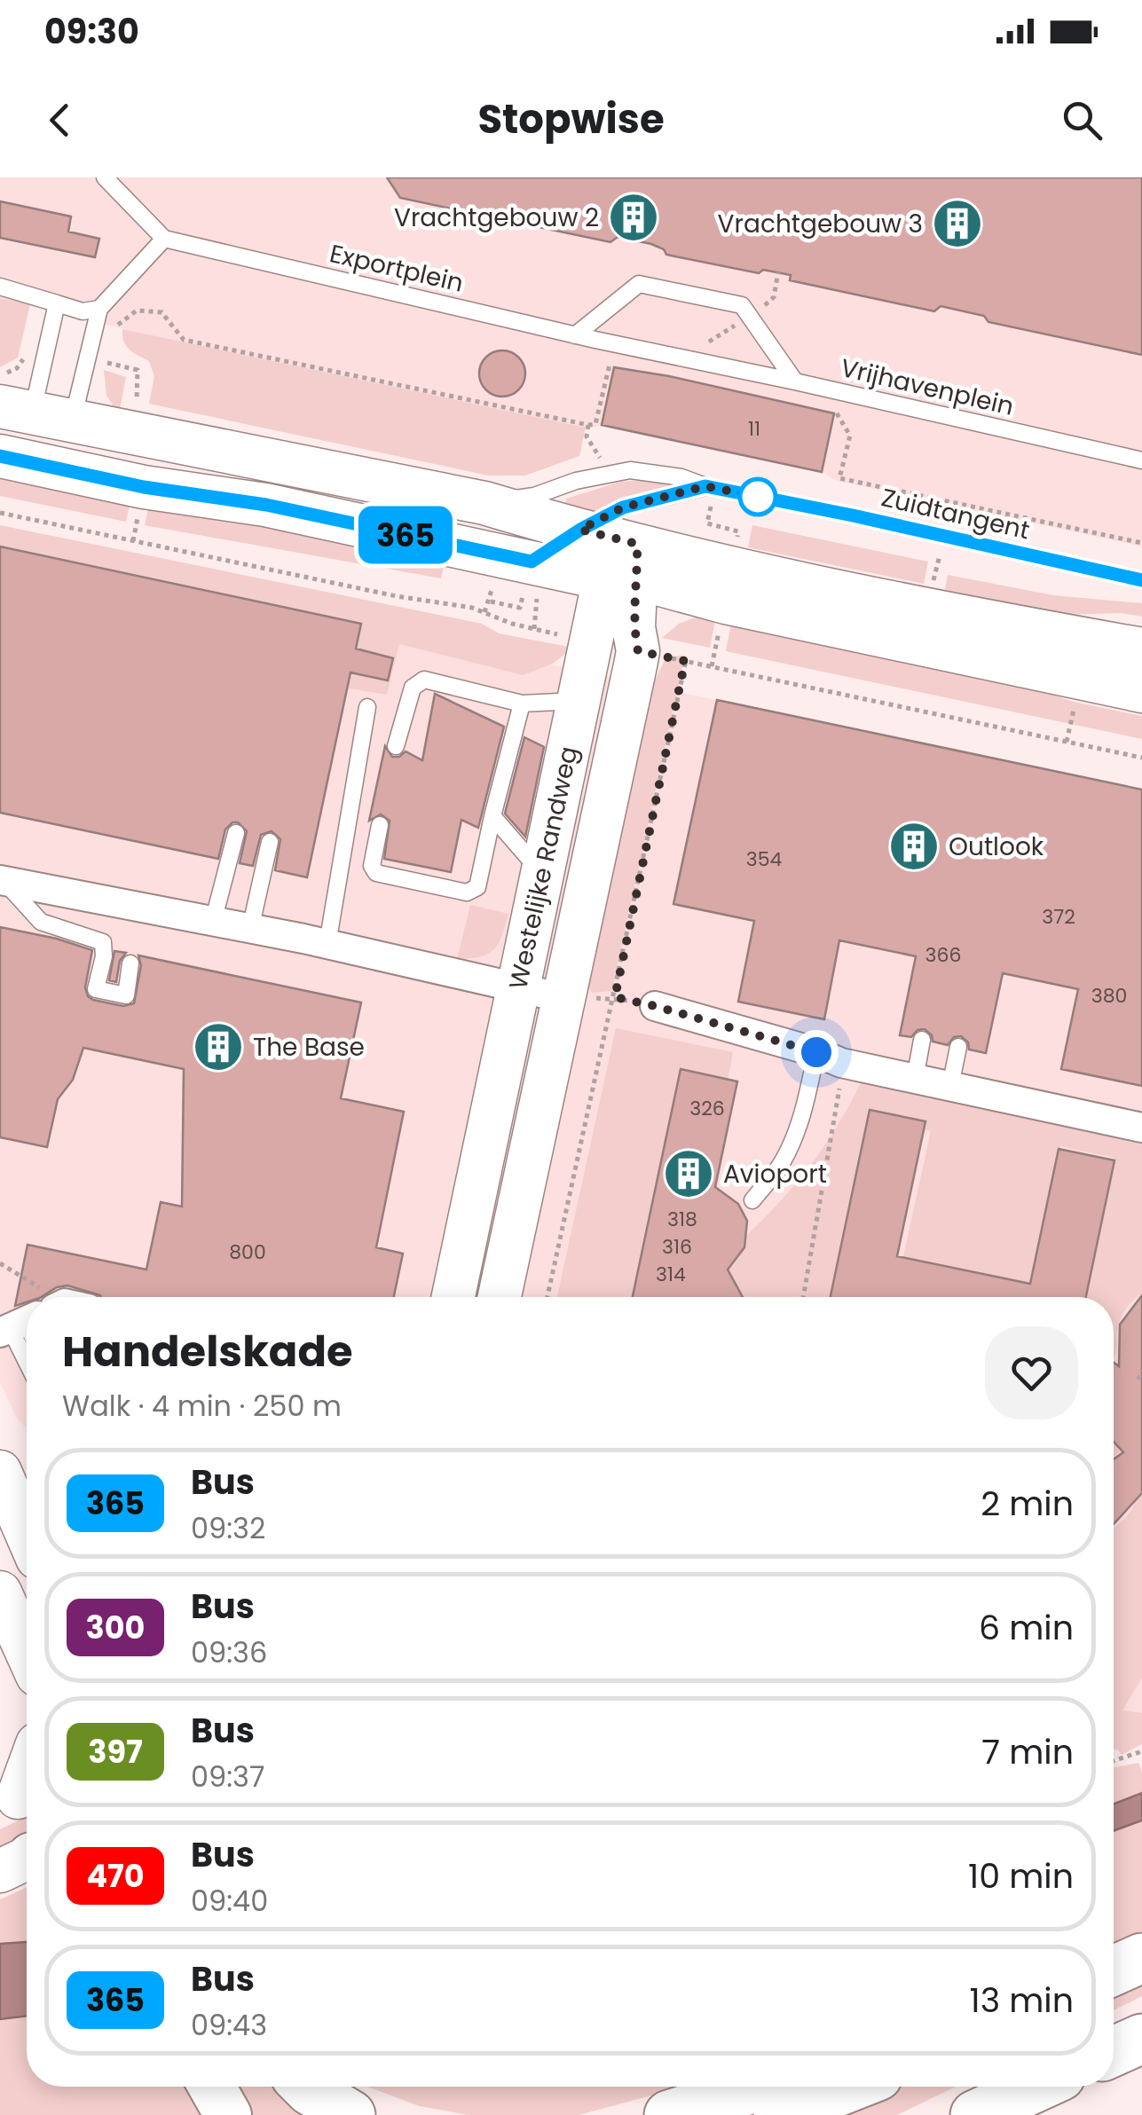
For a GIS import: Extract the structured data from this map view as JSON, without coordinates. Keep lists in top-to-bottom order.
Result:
{
  "streets": {
    "street": ["Westelijke Randweg"],
    "lane": ["Exportplein", "Vrijhavenplein", "Zuidtangent"]
  },
  "crossings": [
    ["Exportplein", "Vrijhavenplein"]
  ],
  "places": {
    "building": [
      "Vrachtgebouw 2",
      "Vrachtgebouw 3",
      "Outlook",
      "The Base",
      "Avioport"
    ]
  },
  "lines": ["bus line 365"],
  "house_numbers": [
    "11",
    "354",
    "372",
    "366",
    "380",
    "326",
    "318",
    "316",
    "800",
    "314"
  ],
  "page": {
    "status": "09:30",
    "header": "Stopwise",
    "on_map": "365",
    "heading": ["Handelskade", "Walk · 4 min · 250 m"],
    "list": [
      {
        "mark": "365",
        "name": "Bus",
        "note": "09:32",
        "value": "2 min"
      },
      {
        "mark": "300",
        "name": "Bus",
        "note": "09:36",
        "value": "6 min"
      },
      {
        "mark": "397",
        "name": "Bus",
        "note": "09:37",
        "value": "7 min"
      },
      {
        "mark": "470",
        "name": "Bus",
        "note": "09:40",
        "value": "10 min"
      },
      {
        "mark": "365",
        "name": "Bus",
        "note": "09:43",
        "value": "13 min"
      }
    ]
  }
}
